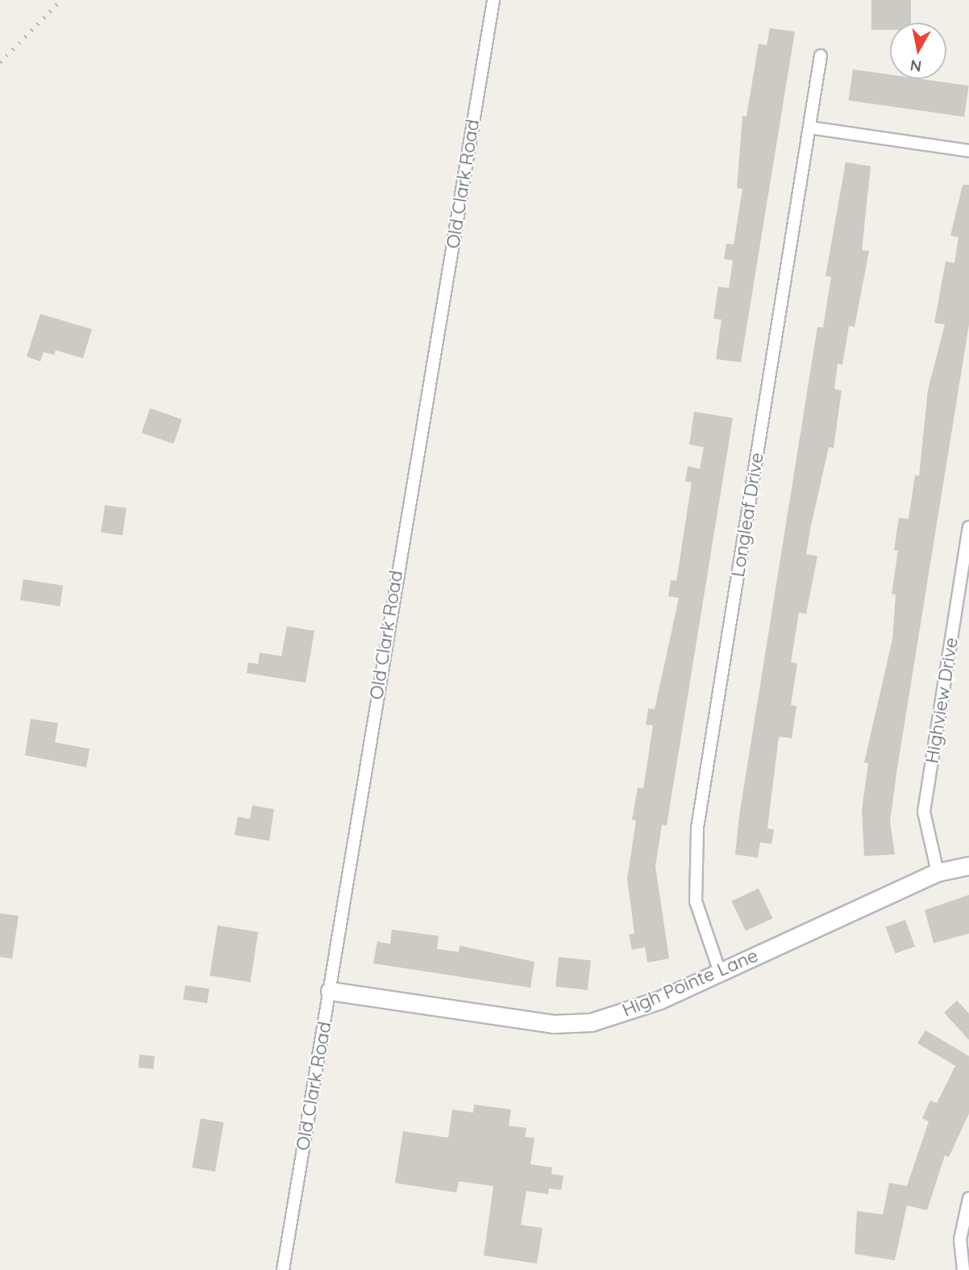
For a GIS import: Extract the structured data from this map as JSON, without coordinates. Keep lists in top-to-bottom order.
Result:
{
  "streets": {
    "street": [
      "Old Clark Road",
      "Longleaf Drive",
      "Highview Drive",
      "High Pointe Lane"
    ]
  },
  "crossings": [
    ["Old Clark Road", "High Pointe Lane"],
    ["Longleaf Drive", "High Pointe Lane"],
    ["Highview Drive", "High Pointe Lane"]
  ],
  "north": "bottom"
}
